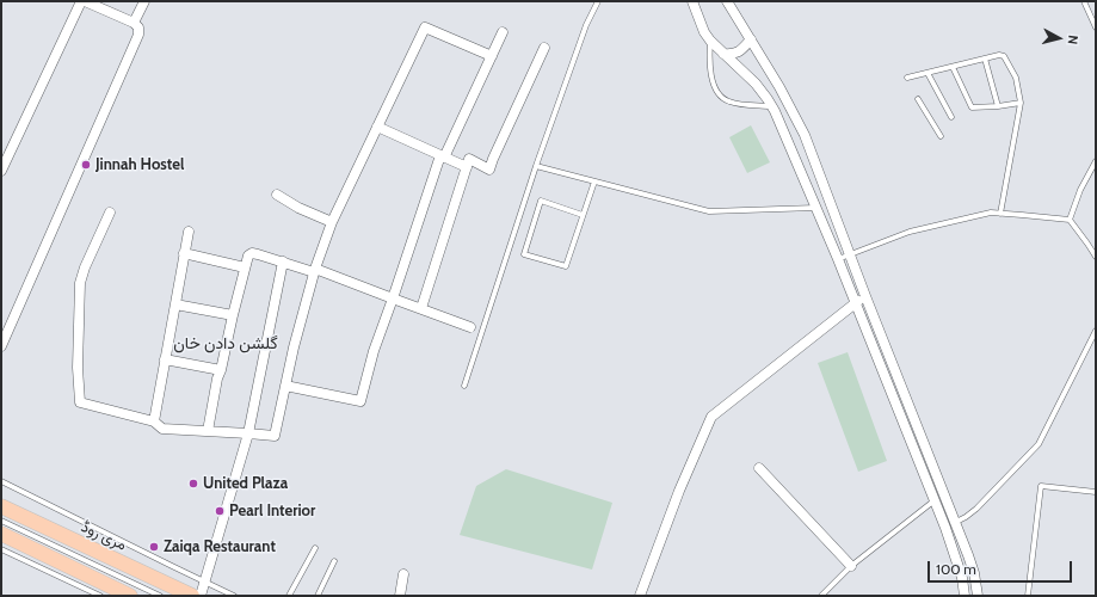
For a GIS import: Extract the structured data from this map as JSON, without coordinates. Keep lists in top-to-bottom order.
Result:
{
  "streets": {
    "main road": ["مری روڈ"]
  },
  "districts": ["گلشن دادن خان"],
  "places": [
    "Jinnah Hostel",
    "United Plaza",
    "Pearl Interior",
    "Zaiqa Restaurant"
  ],
  "scale_bar": "100 m",
  "north": "right"
}
